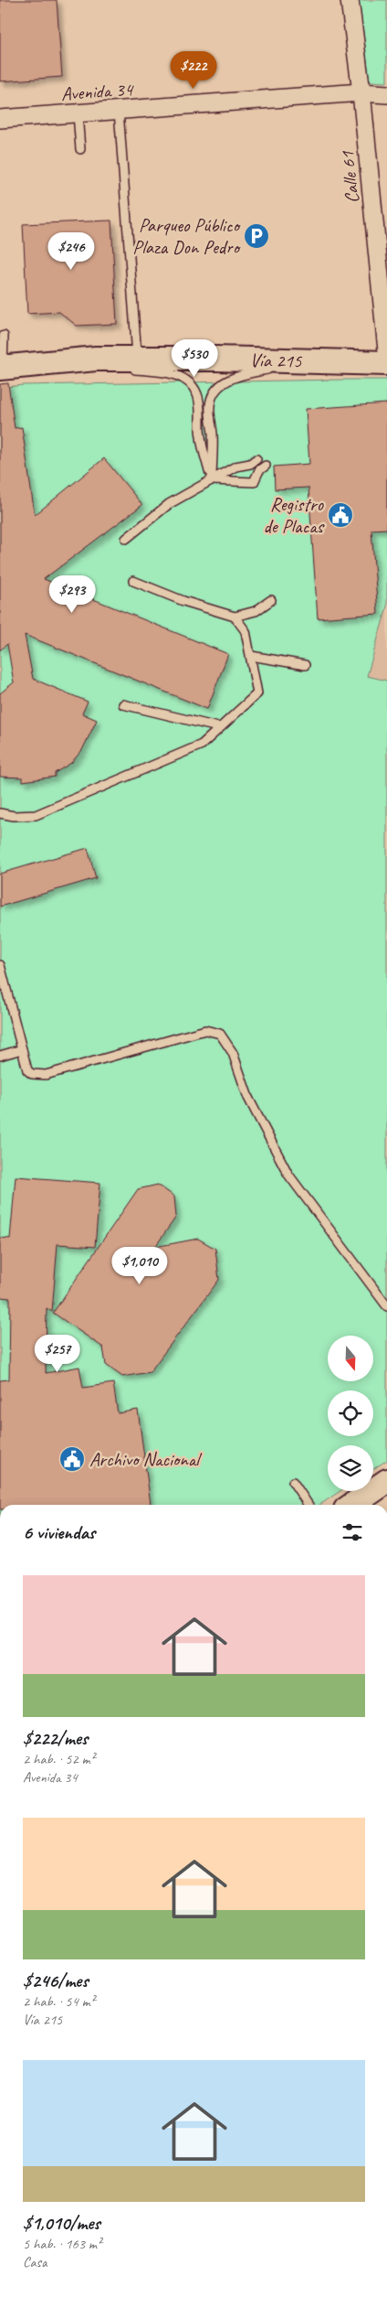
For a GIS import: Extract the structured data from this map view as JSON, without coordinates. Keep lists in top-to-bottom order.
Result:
{
  "streets": {
    "main road": ["Vía 215"],
    "street": ["Avenida 34", "Calle 61"]
  },
  "crossings": [
    ["Avenida 34", "Calle 61"]
  ],
  "places": {
    "parking": ["Parqueo Público Plaza Don Pedro"],
    "public building": ["Registro de Placas", "Archivo Nacional"]
  },
  "north": "bottom",
  "page": {
    "price": [
      "$222",
      "$246",
      "$530",
      "$293",
      "$1,010",
      "$257"
    ],
    "heading": "6 viviendas",
    "list": [
      {
        "name": "$222/mes",
        "note": "2 hab. · 52 m² · Avenida 34"
      },
      {
        "name": "$246/mes",
        "note": "2 hab. · 54 m² · Vía 215"
      },
      {
        "name": "$1,010/mes",
        "note": "5 hab. · 163 m² · Casa"
      }
    ]
  }
}
